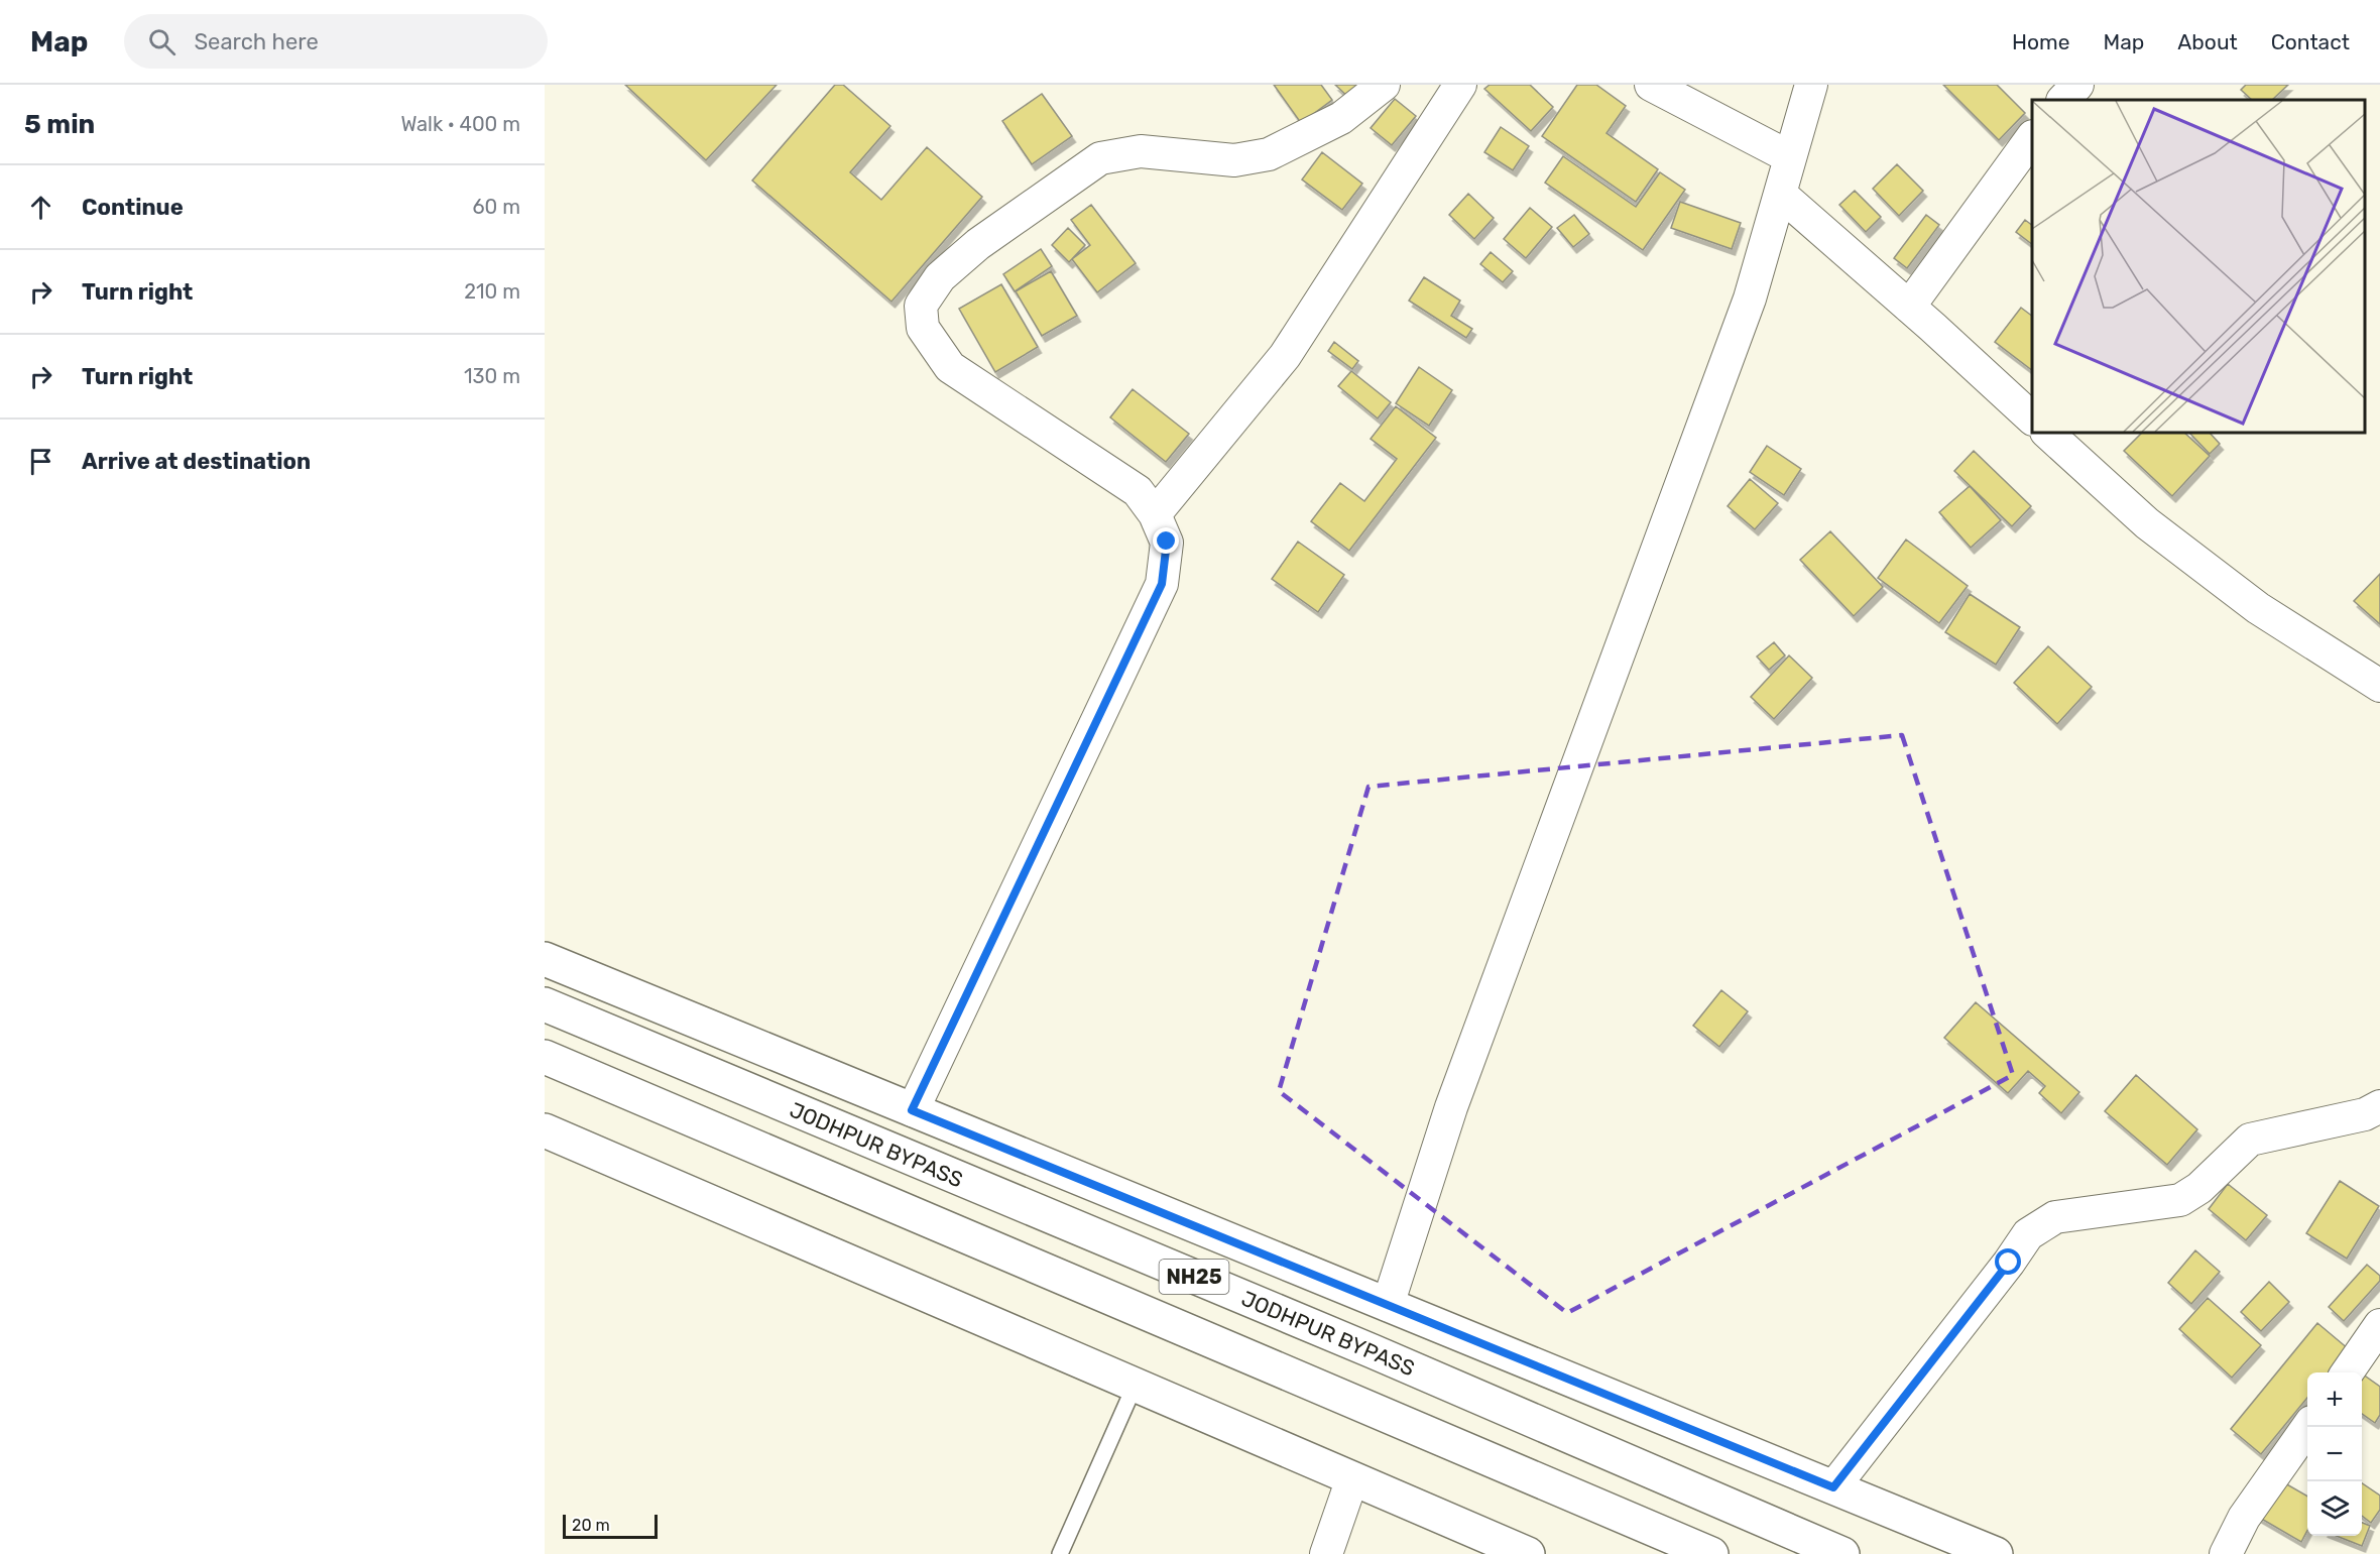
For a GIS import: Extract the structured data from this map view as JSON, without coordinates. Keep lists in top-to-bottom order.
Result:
{
  "streets": {
    "main road": ["JODHPUR BYPASS", "NH25"]
  },
  "scale_bar": "20 m",
  "page": {
    "header": "Map",
    "search": "Search here",
    "nav": [
      "Home",
      "Map",
      "About",
      "Contact"
    ],
    "heading": ["5 min", "Walk · 400 m"],
    "list": [
      ["Continue", "60 m"],
      ["Turn right", "210 m"],
      ["Turn right", "130 m"],
      "Arrive at destination"
    ],
    "map_buttons": ["+", "−"],
    "scale": "20 m"
  }
}
